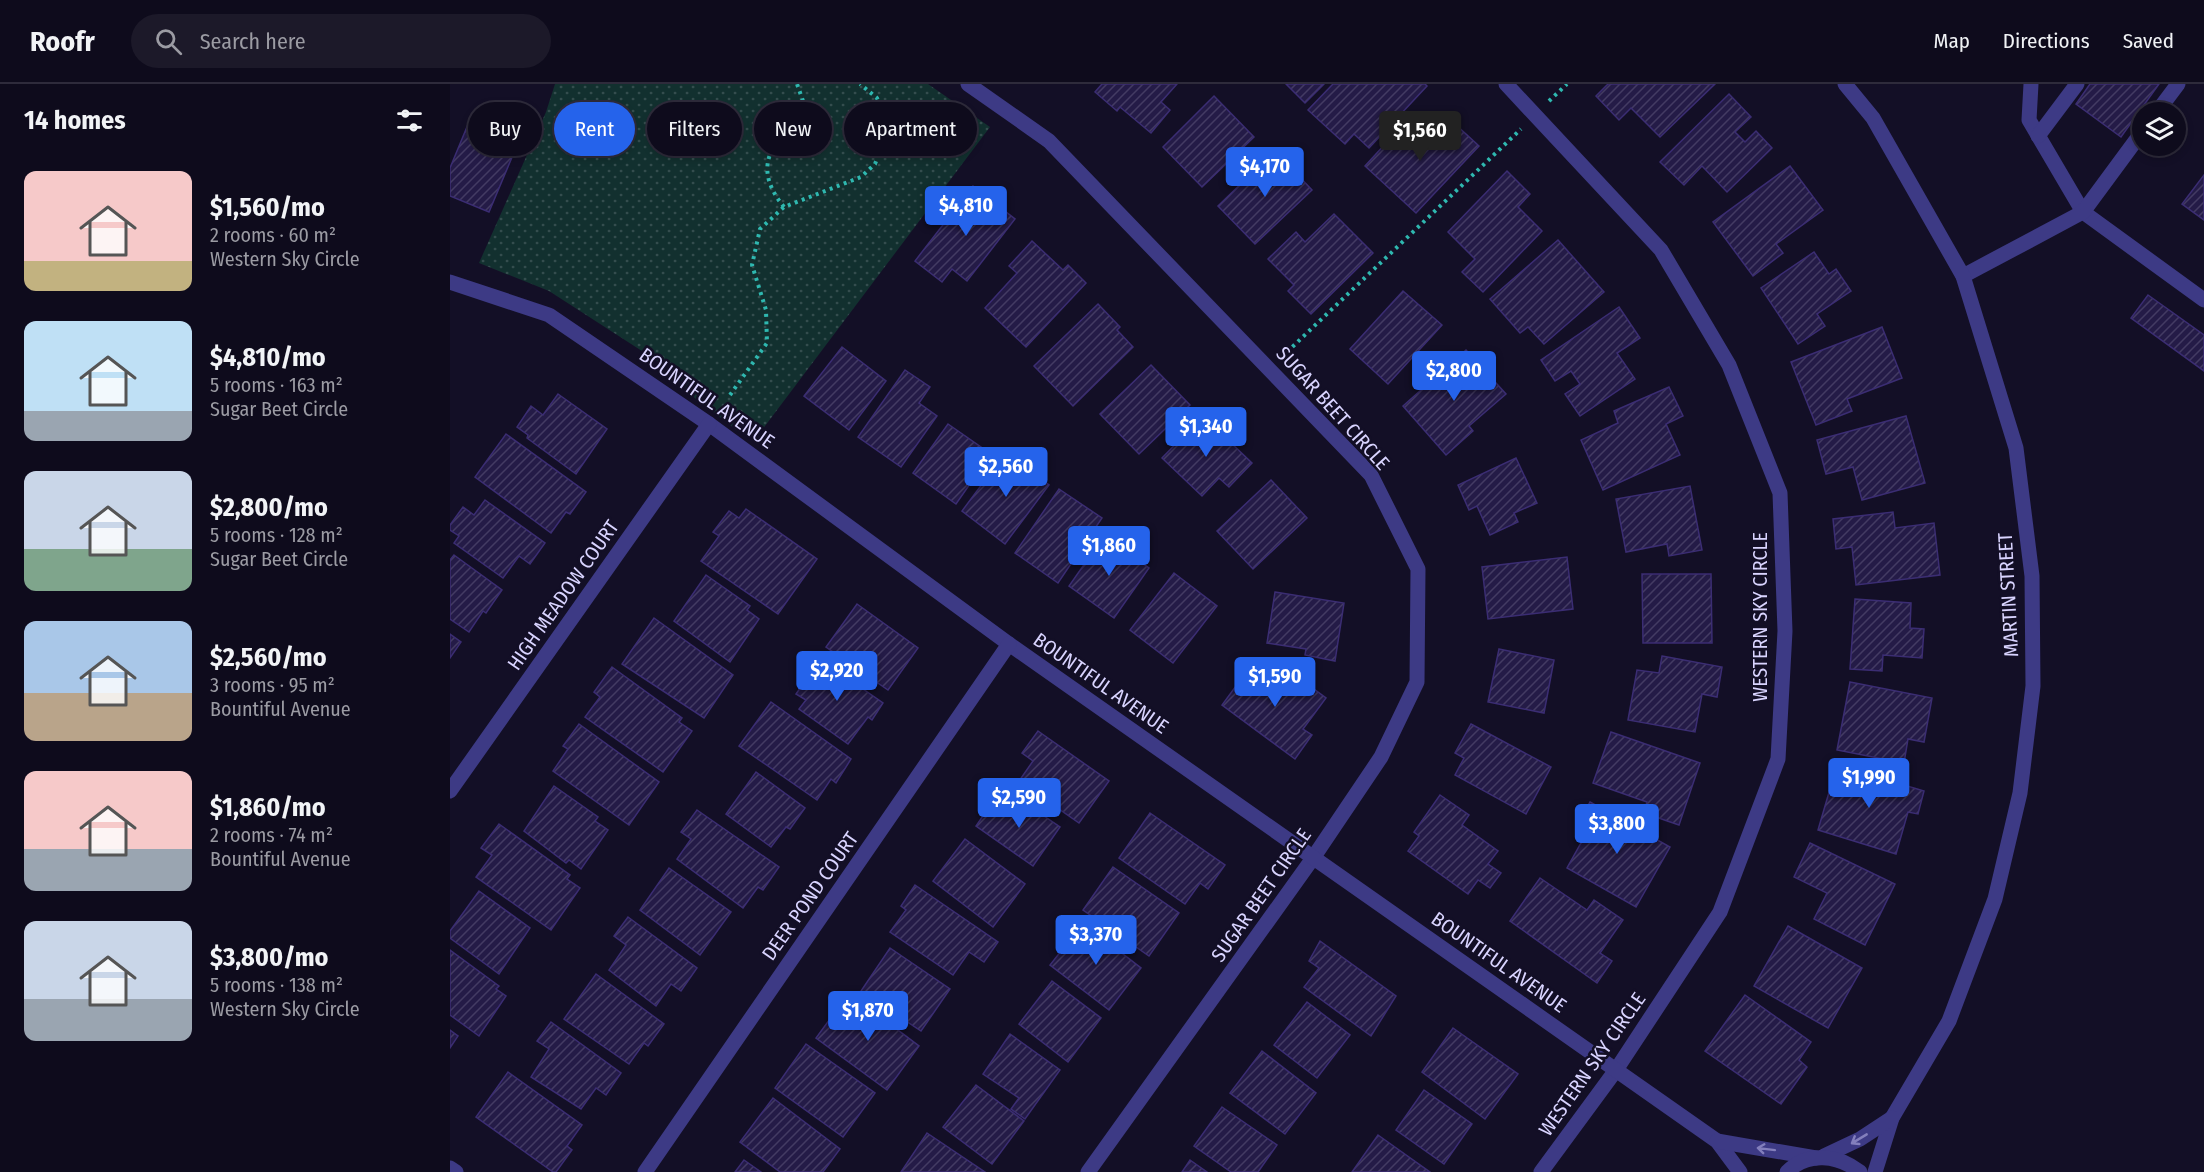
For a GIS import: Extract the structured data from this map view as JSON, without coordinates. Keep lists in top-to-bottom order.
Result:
{
  "streets": {
    "street": [
      "BOUNTIFUL AVENUE",
      "SUGAR BEET CIRCLE",
      "HIGH MEADOW COURT",
      "MARTIN STREET",
      "WESTERN SKY CIRCLE",
      "DEER POND COURT"
    ]
  },
  "crossings": [
    ["BOUNTIFUL AVENUE", "SUGAR BEET CIRCLE"],
    ["BOUNTIFUL AVENUE", "HIGH MEADOW COURT"],
    ["BOUNTIFUL AVENUE", "MARTIN STREET"],
    ["BOUNTIFUL AVENUE", "WESTERN SKY CIRCLE"],
    ["BOUNTIFUL AVENUE", "DEER POND COURT"]
  ],
  "page": {
    "header": "Roofr",
    "search": "Search here",
    "nav": ["Map", "Directions", "Saved"],
    "heading": "14 homes",
    "chip": [
      "Buy",
      "Rent",
      "Filters",
      "New",
      "Apartment"
    ],
    "price": [
      "$1,560",
      "$4,170",
      "$4,810",
      "$2,800",
      "$1,340",
      "$2,560",
      "$1,860",
      "$2,920",
      "$1,590",
      "$1,990",
      "$2,590",
      "$3,800",
      "$3,370",
      "$1,870"
    ],
    "list": [
      {
        "name": "$1,560/mo",
        "note": "2 rooms · 60 m² · Western Sky Circle"
      },
      {
        "name": "$4,810/mo",
        "note": "5 rooms · 163 m² · Sugar Beet Circle"
      },
      {
        "name": "$2,800/mo",
        "note": "5 rooms · 128 m² · Sugar Beet Circle"
      },
      {
        "name": "$2,560/mo",
        "note": "3 rooms · 95 m² · Bountiful Avenue"
      },
      {
        "name": "$1,860/mo",
        "note": "2 rooms · 74 m² · Bountiful Avenue"
      },
      {
        "name": "$3,800/mo",
        "note": "5 rooms · 138 m² · Western Sky Circle"
      }
    ]
  }
}
